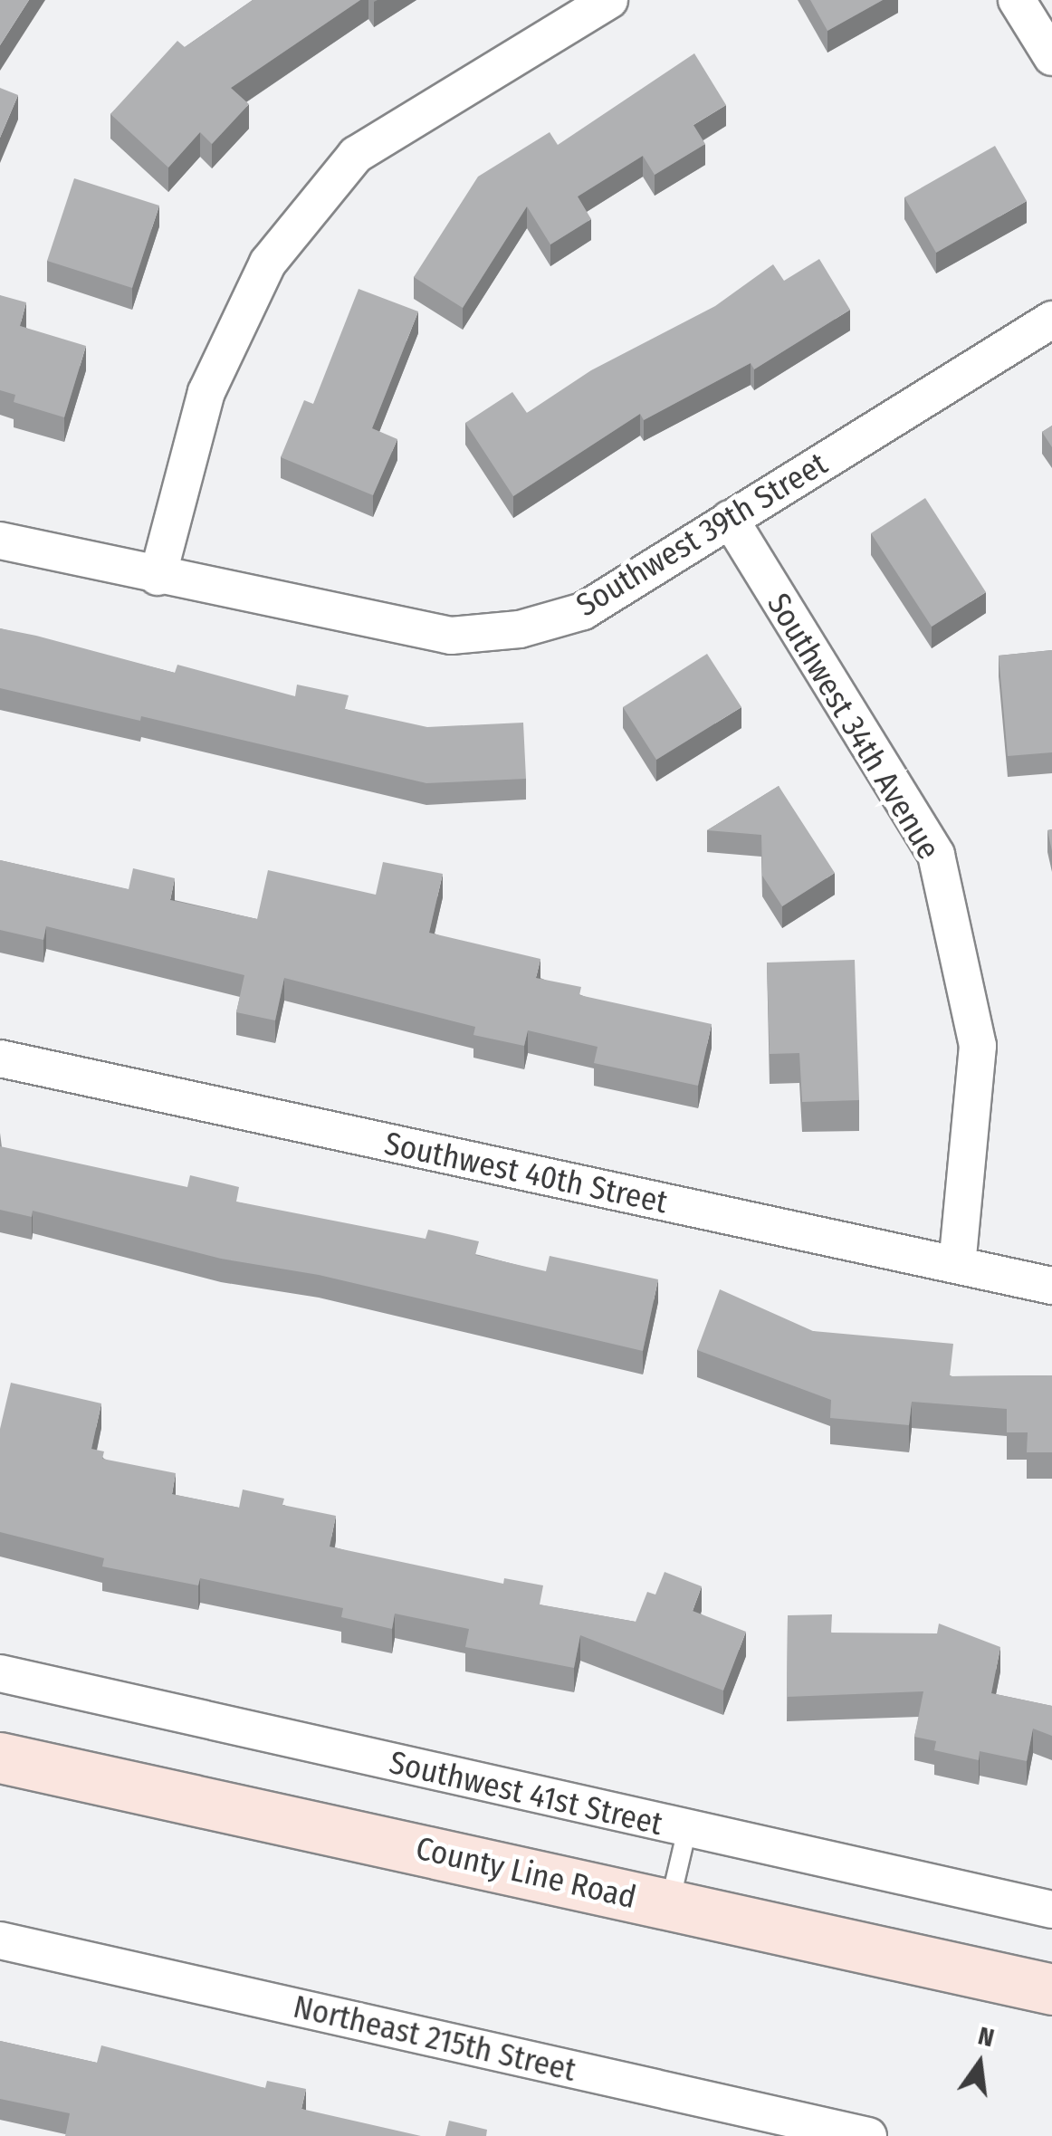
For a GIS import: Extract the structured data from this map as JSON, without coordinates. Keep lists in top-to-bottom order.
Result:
{
  "streets": {
    "street": [
      "Southwest 39th Street",
      "Southwest 34th Avenue",
      "Southwest 40th Street",
      "Southwest 41st Street",
      "County Line Road",
      "Northeast 215th Street"
    ]
  },
  "crossings": [
    ["Southwest 39th Street", "Southwest 34th Avenue"],
    ["Southwest 34th Avenue", "Southwest 40th Street"]
  ],
  "north": "top"
}
